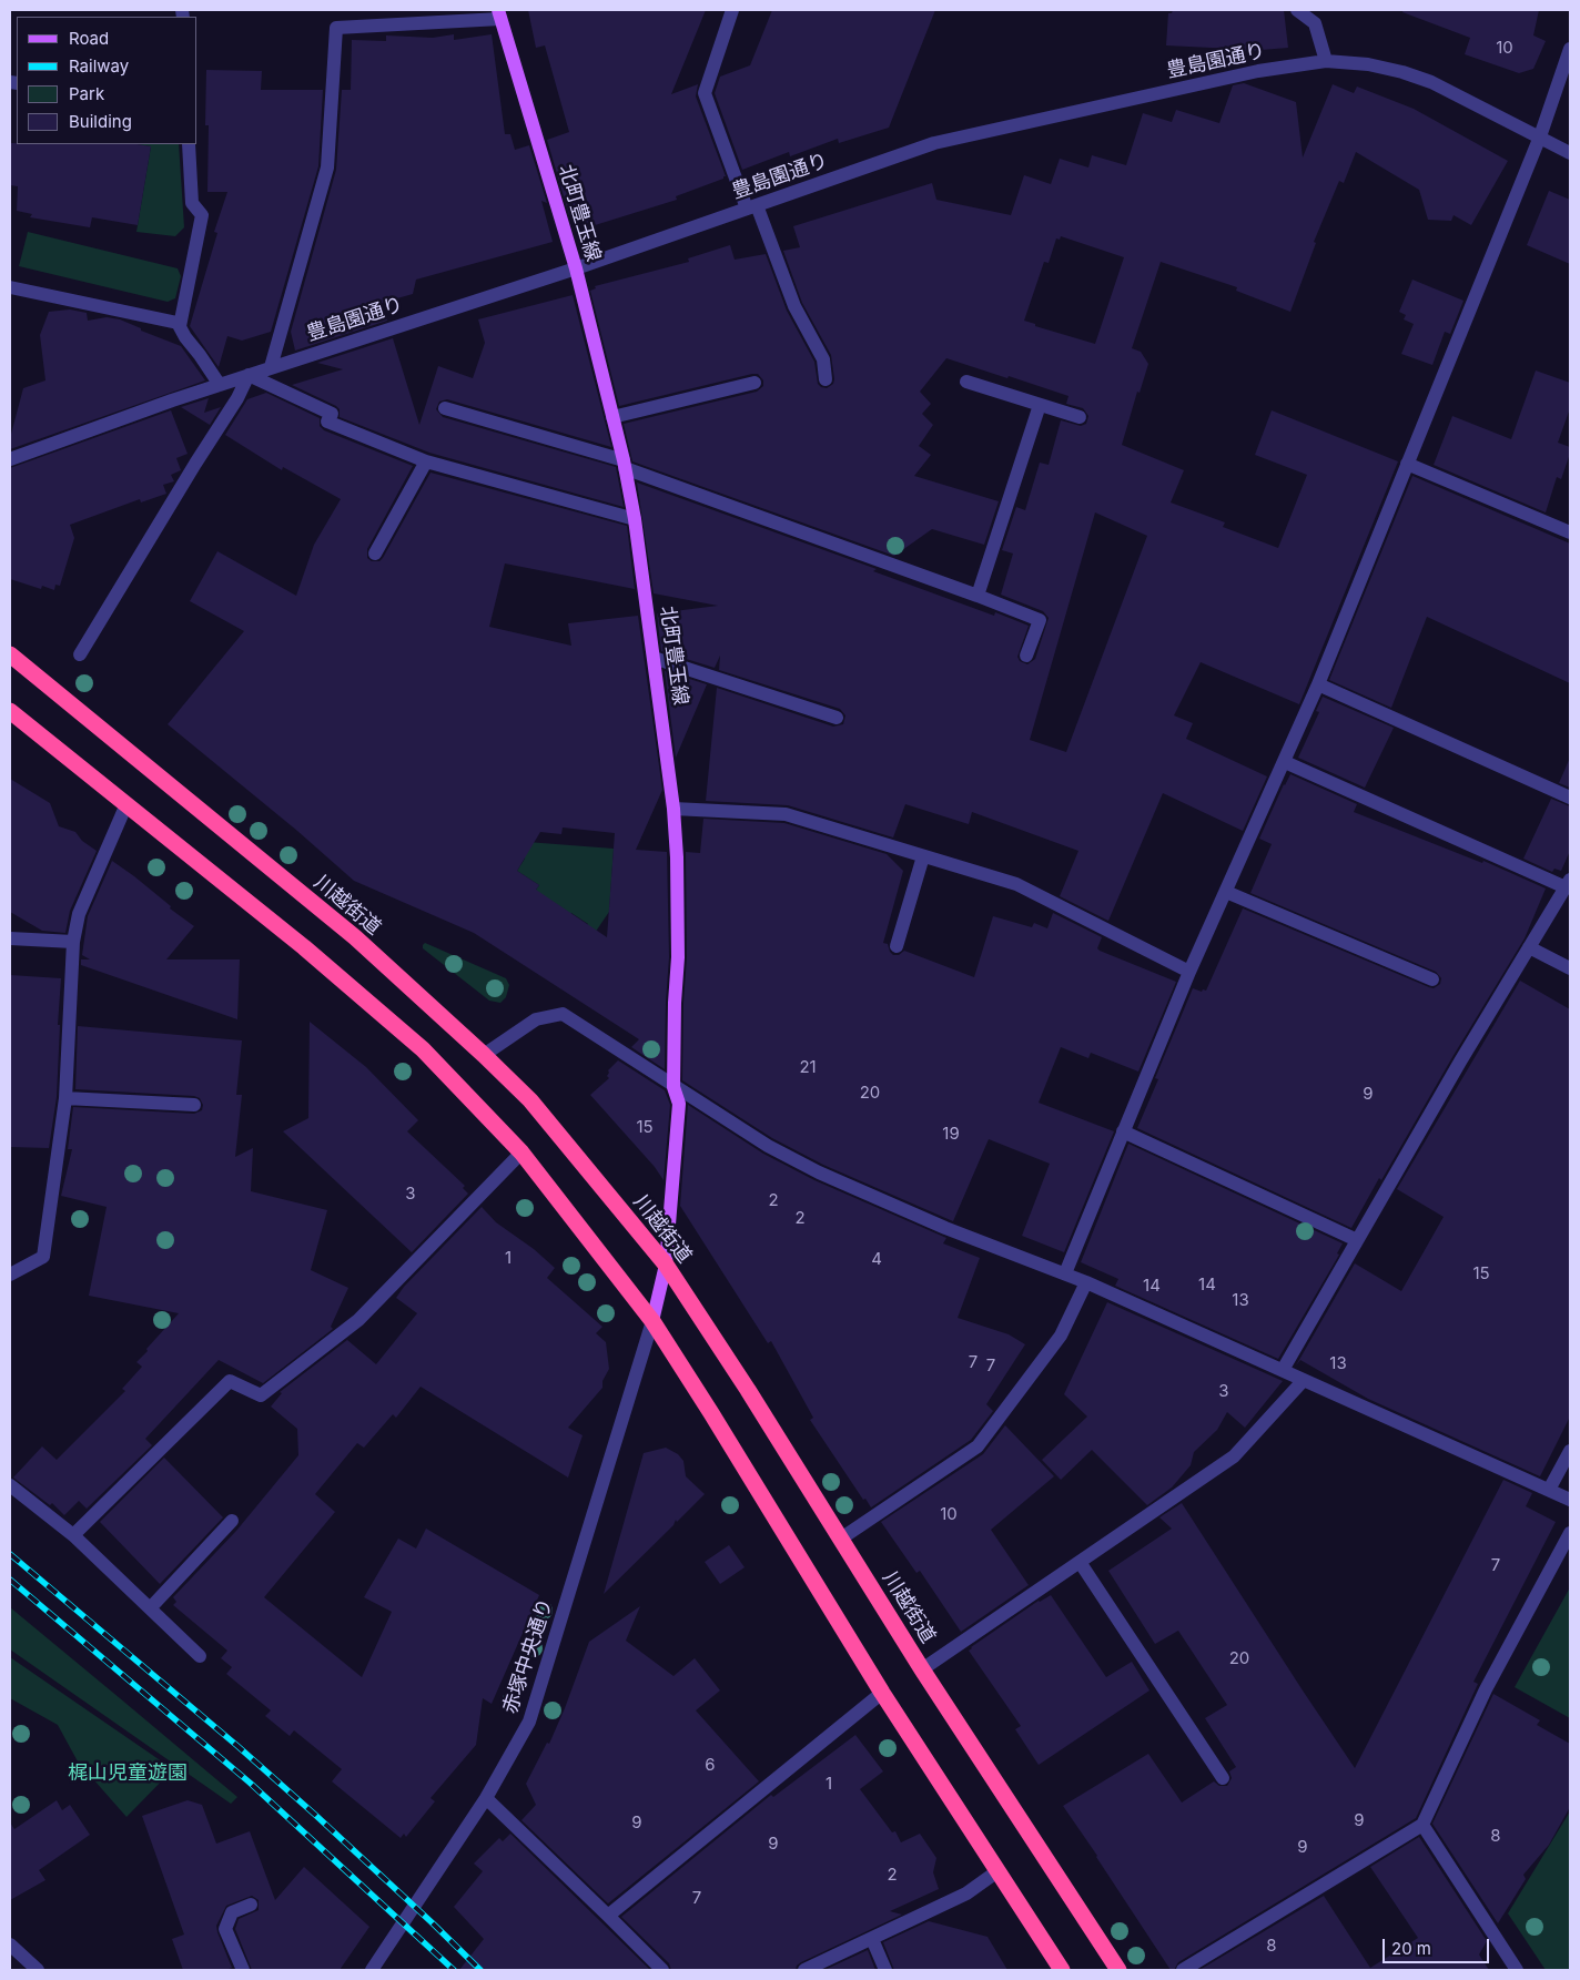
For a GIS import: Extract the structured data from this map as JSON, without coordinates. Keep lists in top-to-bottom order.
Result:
{
  "streets": {
    "highway": ["川越街道"],
    "main road": ["北町豊玉線"],
    "street": ["豊島園通り", "赤塚中央通り"]
  },
  "crossings": [
    ["豊島園通り", "北町豊玉線"],
    ["北町豊玉線", "川越街道"],
    ["北町豊玉線", "赤塚中央通り"]
  ],
  "parks": ["梶山児童遊園"],
  "house_numbers": [
    "10",
    "21",
    "20",
    "9",
    "15",
    "19",
    "3",
    "2",
    "2",
    "1",
    "4",
    "15",
    "14",
    "14",
    "13",
    "7",
    "13",
    "7",
    "3",
    "10",
    "7",
    "20",
    "6",
    "1",
    "9",
    "9",
    "8",
    "9",
    "9",
    "2",
    "7",
    "8"
  ],
  "legend": [
    "Road",
    "Railway",
    "Park",
    "Building"
  ],
  "scale_bar": "20 m"
}
